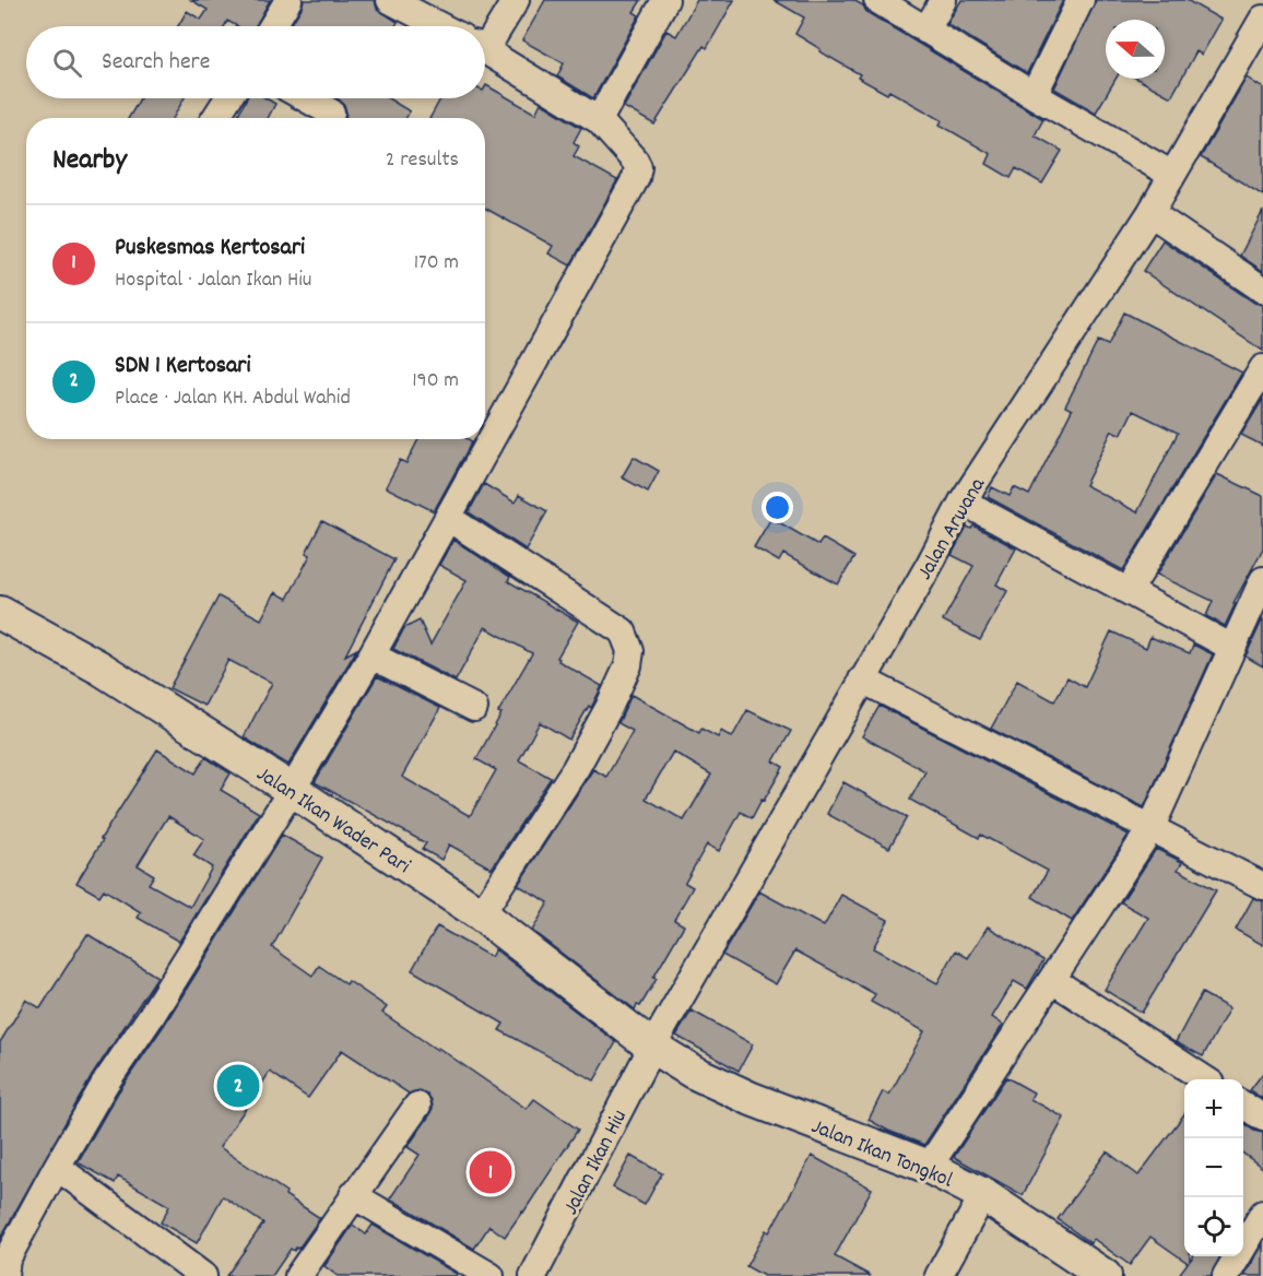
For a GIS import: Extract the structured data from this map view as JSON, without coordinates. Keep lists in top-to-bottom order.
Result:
{
  "streets": {
    "street": [
      "Jalan Arwana",
      "Jalan Ikan Wader Pari",
      "Jalan Ikan Tongkol",
      "Jalan Ikan Hiu"
    ]
  },
  "crossings": [
    ["Jalan Arwana", "Jalan Ikan Wader Pari"],
    ["Jalan Arwana", "Jalan Ikan Tongkol"],
    ["Jalan Arwana", "Jalan Ikan Hiu"],
    ["Jalan Ikan Wader Pari", "Jalan Ikan Tongkol"],
    ["Jalan Ikan Wader Pari", "Jalan Ikan Hiu"],
    ["Jalan Ikan Tongkol", "Jalan Ikan Hiu"]
  ],
  "north": "left",
  "page": {
    "search": "Search here",
    "heading": ["Nearby", "2 results"],
    "list": [
      {
        "mark": "1",
        "name": "Puskesmas Kertosari",
        "note": "Hospital · Jalan Ikan Hiu",
        "value": "170 m"
      },
      {
        "mark": "2",
        "name": "SDN 1 Kertosari",
        "note": "Place · Jalan KH. Abdul Wahid",
        "value": "190 m"
      }
    ],
    "pins": ["2", "1"],
    "map_buttons": ["+", "−"]
  }
}
